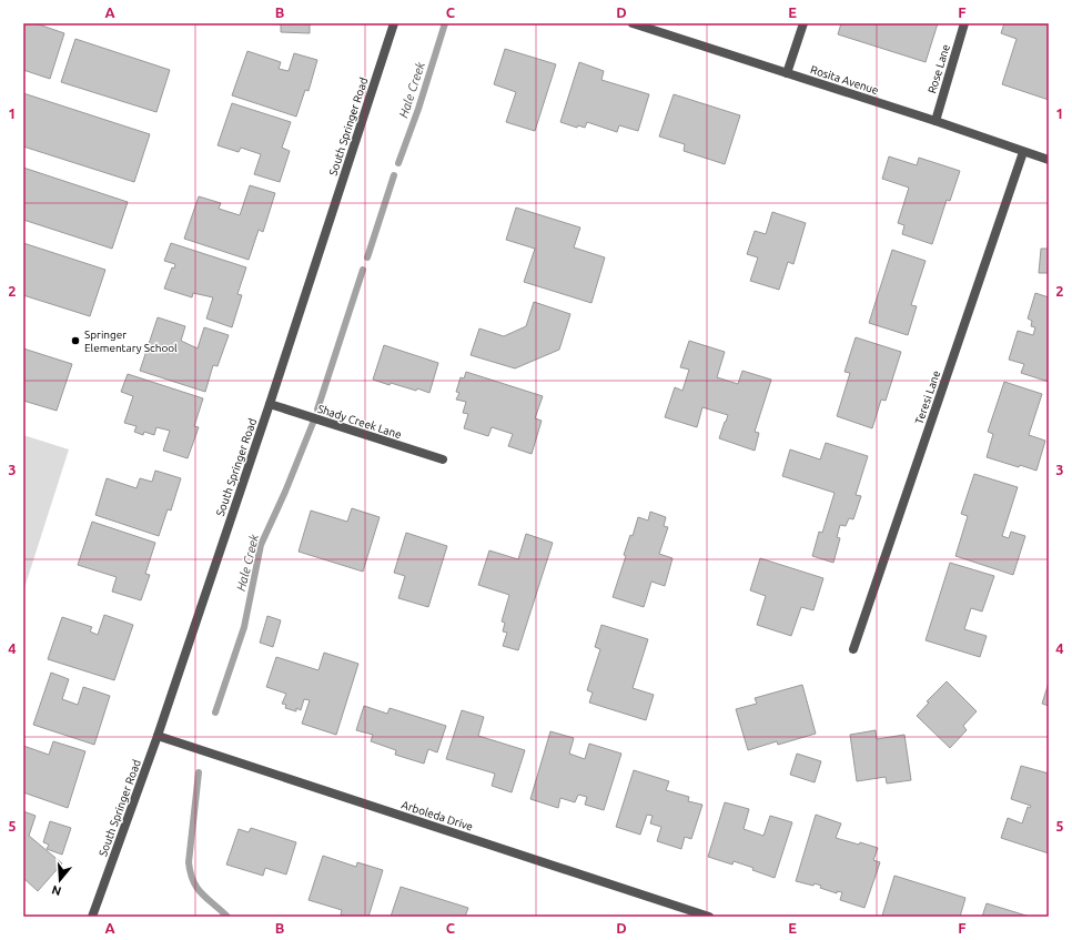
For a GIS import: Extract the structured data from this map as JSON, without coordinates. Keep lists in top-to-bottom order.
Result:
{
  "streets": {
    "street": [
      "Rose Lane",
      "Rosita Avenue",
      "South Springer Road",
      "Teresi Lane",
      "Shady Creek Lane",
      "Arboleda Drive"
    ]
  },
  "crossings": [
    ["Rose Lane", "Rosita Avenue"],
    ["Rosita Avenue", "Teresi Lane"],
    ["South Springer Road", "Shady Creek Lane"],
    ["South Springer Road", "Arboleda Drive"]
  ],
  "water": ["Hale Creek"],
  "places": ["Springer Elementary School"],
  "north": "bottom",
  "grid": {
    "columns": [
      "A",
      "B",
      "C",
      "D",
      "E",
      "F"
    ],
    "rows": [
      "1",
      "2",
      "3",
      "4",
      "5"
    ]
  }
}
